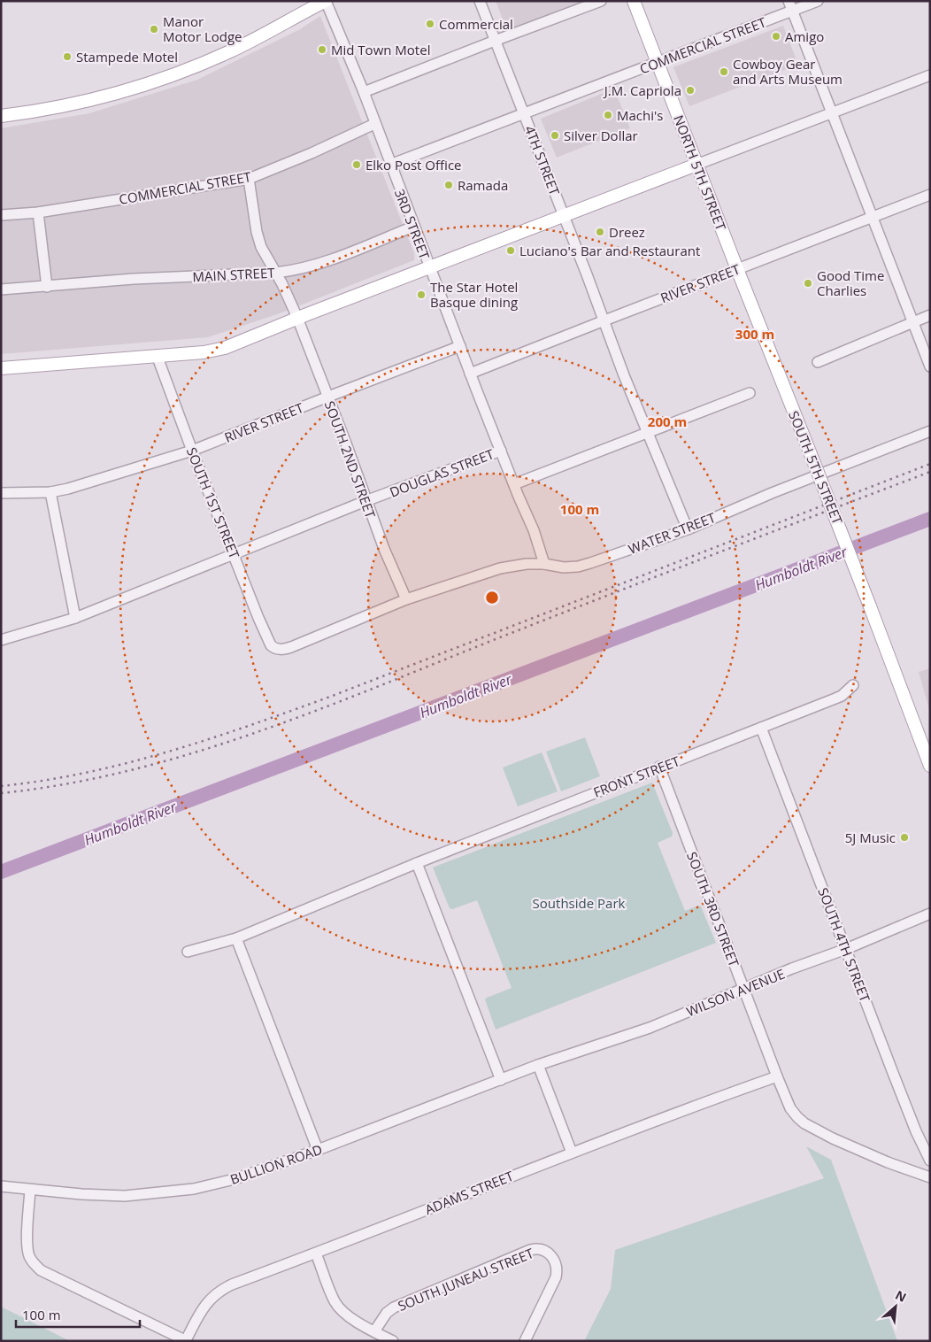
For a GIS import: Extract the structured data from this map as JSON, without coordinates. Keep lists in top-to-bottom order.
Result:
{
  "streets": {
    "main road": ["NORTH 5TH STREET", "SOUTH 5TH STREET"],
    "street": [
      "COMMERCIAL STREET",
      "4TH STREET",
      "3RD STREET",
      "MAIN STREET",
      "RIVER STREET",
      "SOUTH 2ND STREET",
      "DOUGLAS STREET",
      "SOUTH 1ST STREET",
      "WATER STREET",
      "FRONT STREET",
      "SOUTH 3RD STREET",
      "SOUTH 4TH STREET",
      "WILSON AVENUE",
      "BULLION ROAD",
      "ADAMS STREET",
      "SOUTH JUNEAU STREET"
    ]
  },
  "crossings": [
    ["COMMERCIAL STREET", "4TH STREET"],
    ["COMMERCIAL STREET", "NORTH 5TH STREET"],
    ["COMMERCIAL STREET", "3RD STREET"],
    ["COMMERCIAL STREET", "SOUTH 2ND STREET"],
    ["4TH STREET", "RIVER STREET"],
    ["NORTH 5TH STREET", "RIVER STREET"],
    ["NORTH 5TH STREET", "SOUTH 5TH STREET"],
    ["3RD STREET", "MAIN STREET"],
    ["3RD STREET", "RIVER STREET"],
    ["MAIN STREET", "SOUTH 2ND STREET"],
    ["RIVER STREET", "SOUTH 2ND STREET"],
    ["RIVER STREET", "SOUTH 5TH STREET"],
    ["RIVER STREET", "SOUTH 1ST STREET"],
    ["SOUTH 2ND STREET", "DOUGLAS STREET"],
    ["SOUTH 2ND STREET", "WATER STREET"],
    ["DOUGLAS STREET", "SOUTH 1ST STREET"],
    ["SOUTH 1ST STREET", "WATER STREET"],
    ["FRONT STREET", "SOUTH 3RD STREET"],
    ["FRONT STREET", "SOUTH 4TH STREET"],
    ["SOUTH 3RD STREET", "WILSON AVENUE"],
    ["SOUTH 3RD STREET", "ADAMS STREET"],
    ["SOUTH 4TH STREET", "WILSON AVENUE"],
    ["WILSON AVENUE", "BULLION ROAD"]
  ],
  "water": ["Humboldt River"],
  "parks": ["Southside Park"],
  "places": [
    "Commercial",
    "Manor Motor Lodge",
    "Amigo",
    "Mid Town Motel",
    "Stampede Motel",
    "Cowboy Gear and Arts Museum",
    "J.M. Capriola",
    "Machi's",
    "Silver Dollar",
    "Elko Post Office",
    "Ramada",
    "Dreez",
    "Luciano's Bar and Restaurant",
    "Good Time Charlies",
    "The Star Hotel Basque dining",
    "5J Music"
  ],
  "scale_bar": "100 m",
  "north": "top right",
  "rings": ["300 m", "200 m", "100 m"]
}
